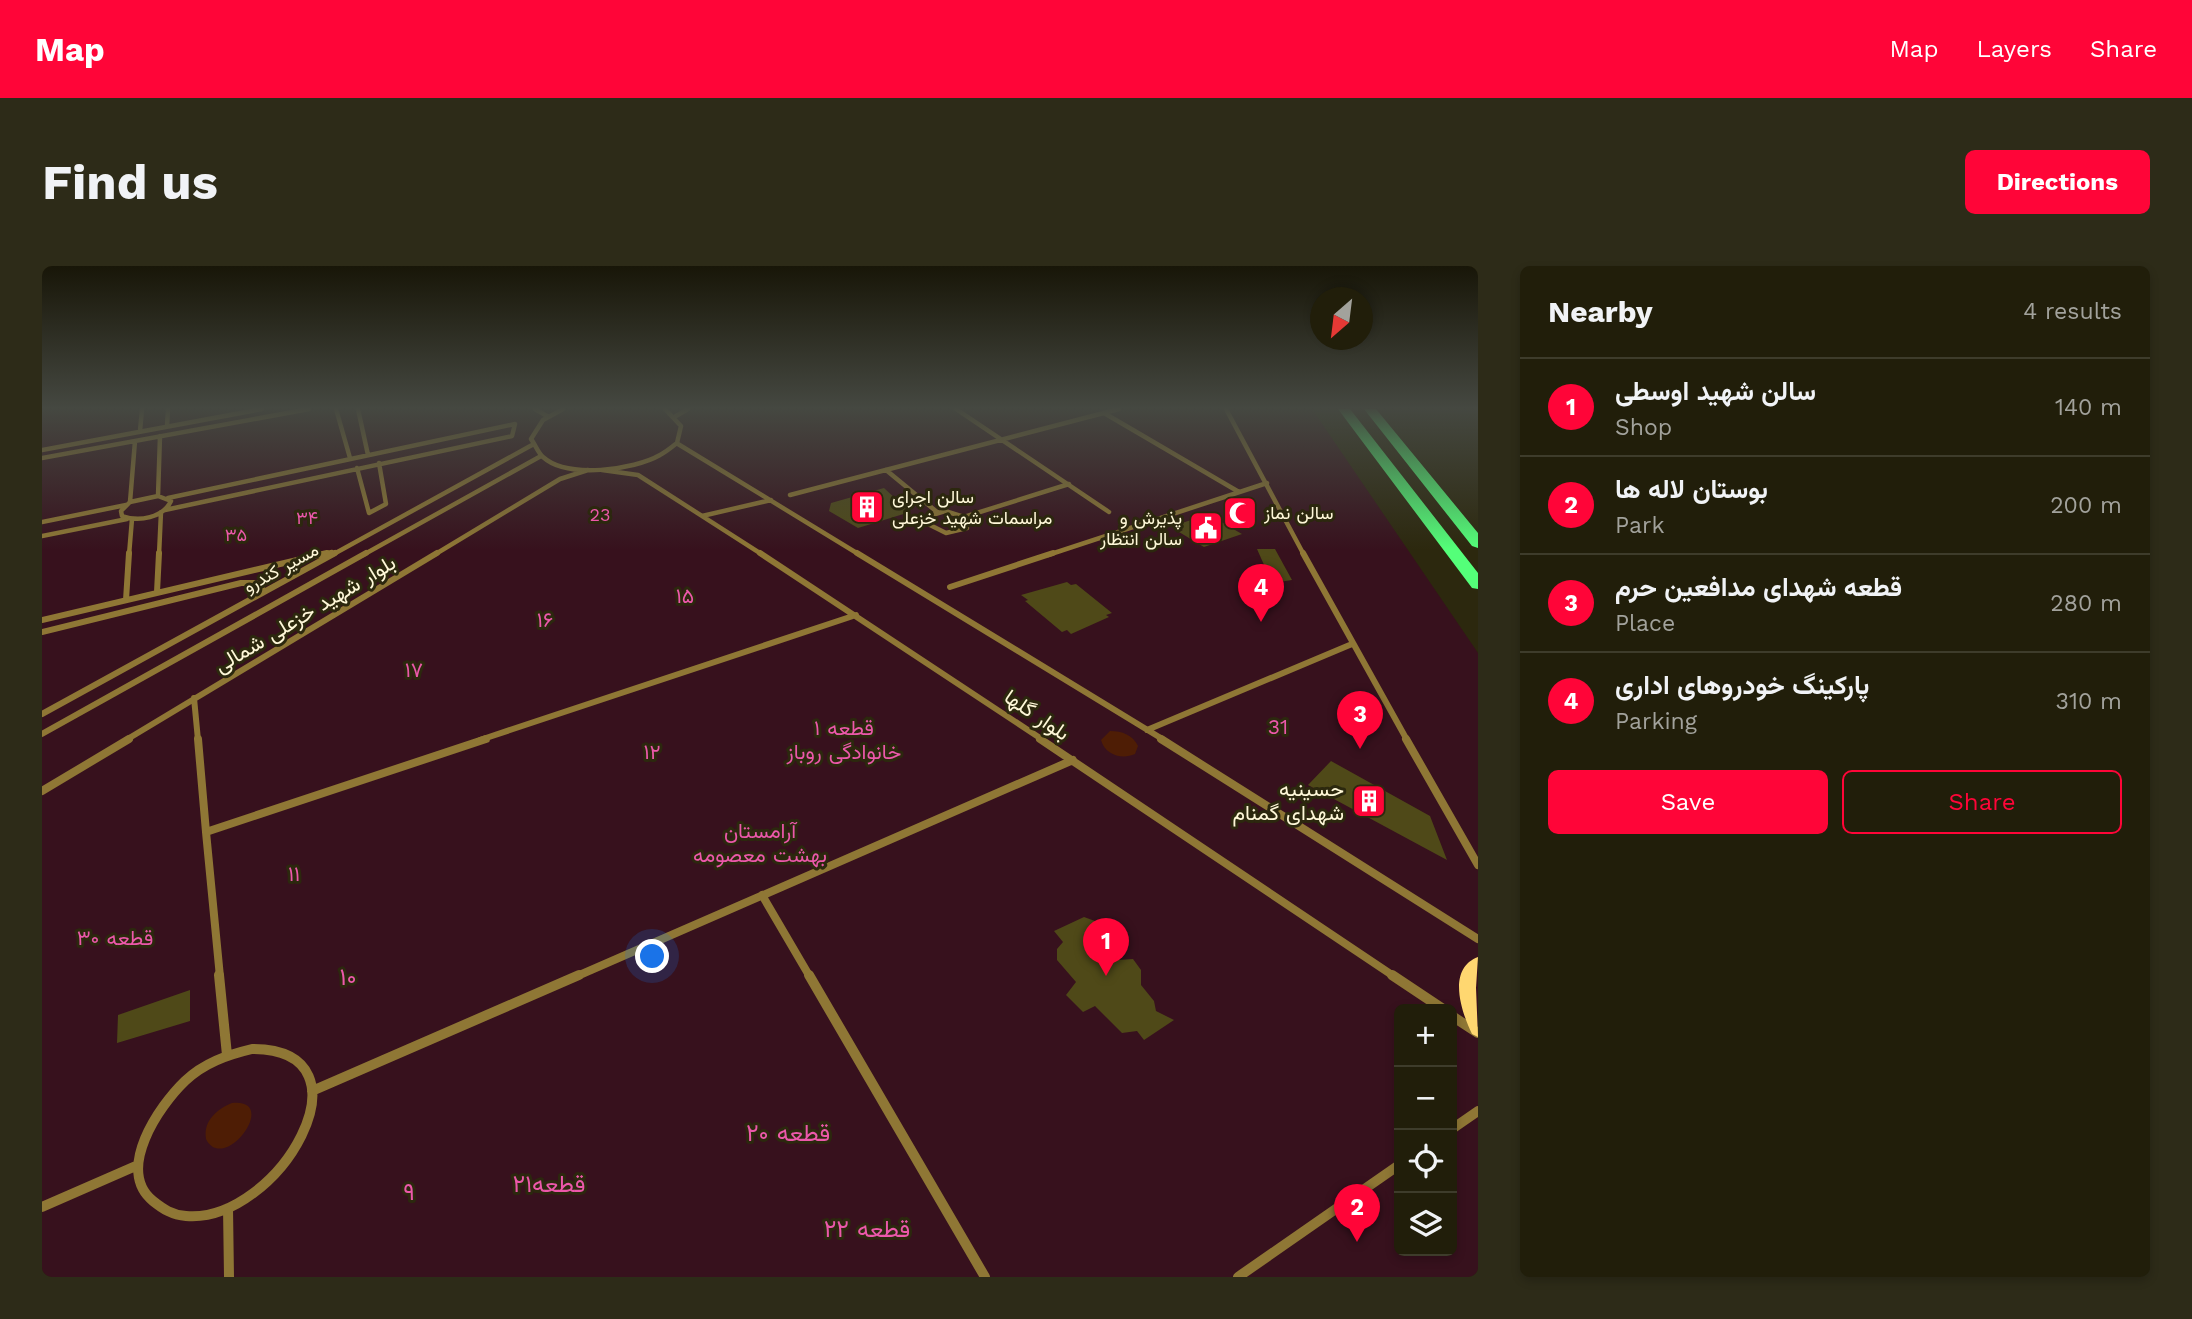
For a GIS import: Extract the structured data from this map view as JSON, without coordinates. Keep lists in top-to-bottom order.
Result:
{
  "streets": {
    "lane": ["مسیر کندرو", "بلوار شهید خزعلی شمالی", "بلوار گلها"]
  },
  "parks": [
    "23",
    "۳۴",
    "۳۵",
    "۱۵",
    "۱۶",
    "۱۷",
    "31",
    "قطعه ۱ خانوادگی روباز",
    "۱۲",
    "آرامستان بهشت معصومه",
    "۱۱",
    "قطعه ۳۰",
    "۱۰",
    "قطعه ۲۰",
    "قطعه۲۱",
    "۹",
    "قطعه ۲۲"
  ],
  "places": {
    "building": ["سالن اجرای مراسمات شهید خزعلی", "حسینیه شهدای گمنام"],
    "mosque": ["سالن نماز"],
    "public building": ["پذیرش و سالن انتظار"]
  },
  "north": "bottom left",
  "page": {
    "header": "Map",
    "nav": ["Map", "Layers", "Share"],
    "buttons": [
      "Directions",
      ["Save", "Share"]
    ],
    "title": "Find us",
    "heading": ["Nearby", "4 results"],
    "list": [
      {
        "mark": "1",
        "name": "سالن شهید اوسطی",
        "note": "Shop",
        "value": "140 m"
      },
      {
        "mark": "2",
        "name": "بوستان لاله ها",
        "note": "Park",
        "value": "200 m"
      },
      {
        "mark": "3",
        "name": "قطعه شهدای مدافعین حرم",
        "note": "Place",
        "value": "280 m"
      },
      {
        "mark": "4",
        "name": "پارکینگ خودروهای اداری",
        "note": "Parking",
        "value": "310 m"
      }
    ],
    "pins": [
      "4",
      "3",
      "1",
      "2"
    ],
    "map_buttons": ["+", "−"]
  }
}
